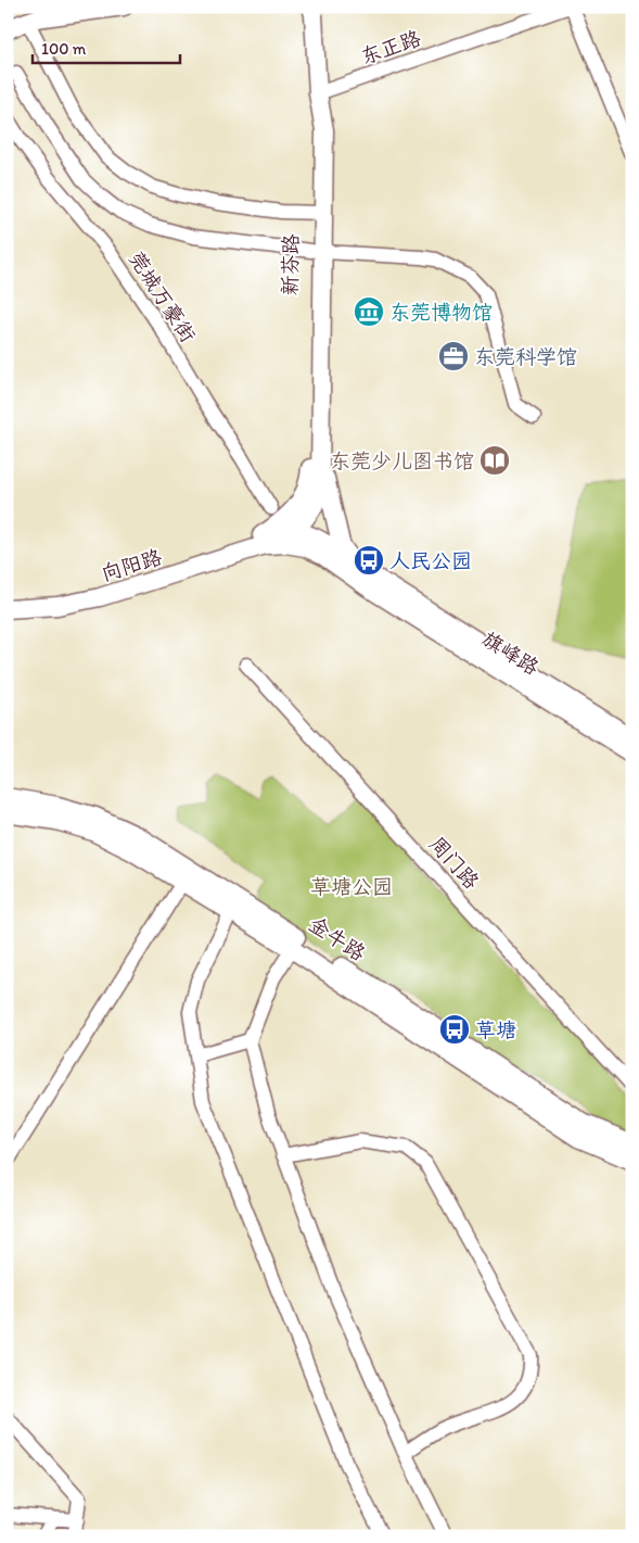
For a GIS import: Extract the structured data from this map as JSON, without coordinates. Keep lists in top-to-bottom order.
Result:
{
  "streets": {
    "main road": [
      "新芬路",
      "向阳路",
      "旗峰路",
      "金牛路"
    ],
    "street": ["东正路", "莞城万豪街", "周门路"]
  },
  "crossings": [
    ["东正路", "新芬路"]
  ],
  "parks": ["草塘公园"],
  "places": {
    "museum": ["东莞博物馆"],
    "office": ["东莞科学馆"],
    "library": ["东莞少儿图书馆"],
    "bus stop": ["人民公园", "草塘"]
  },
  "scale_bar": "100 m"
}
